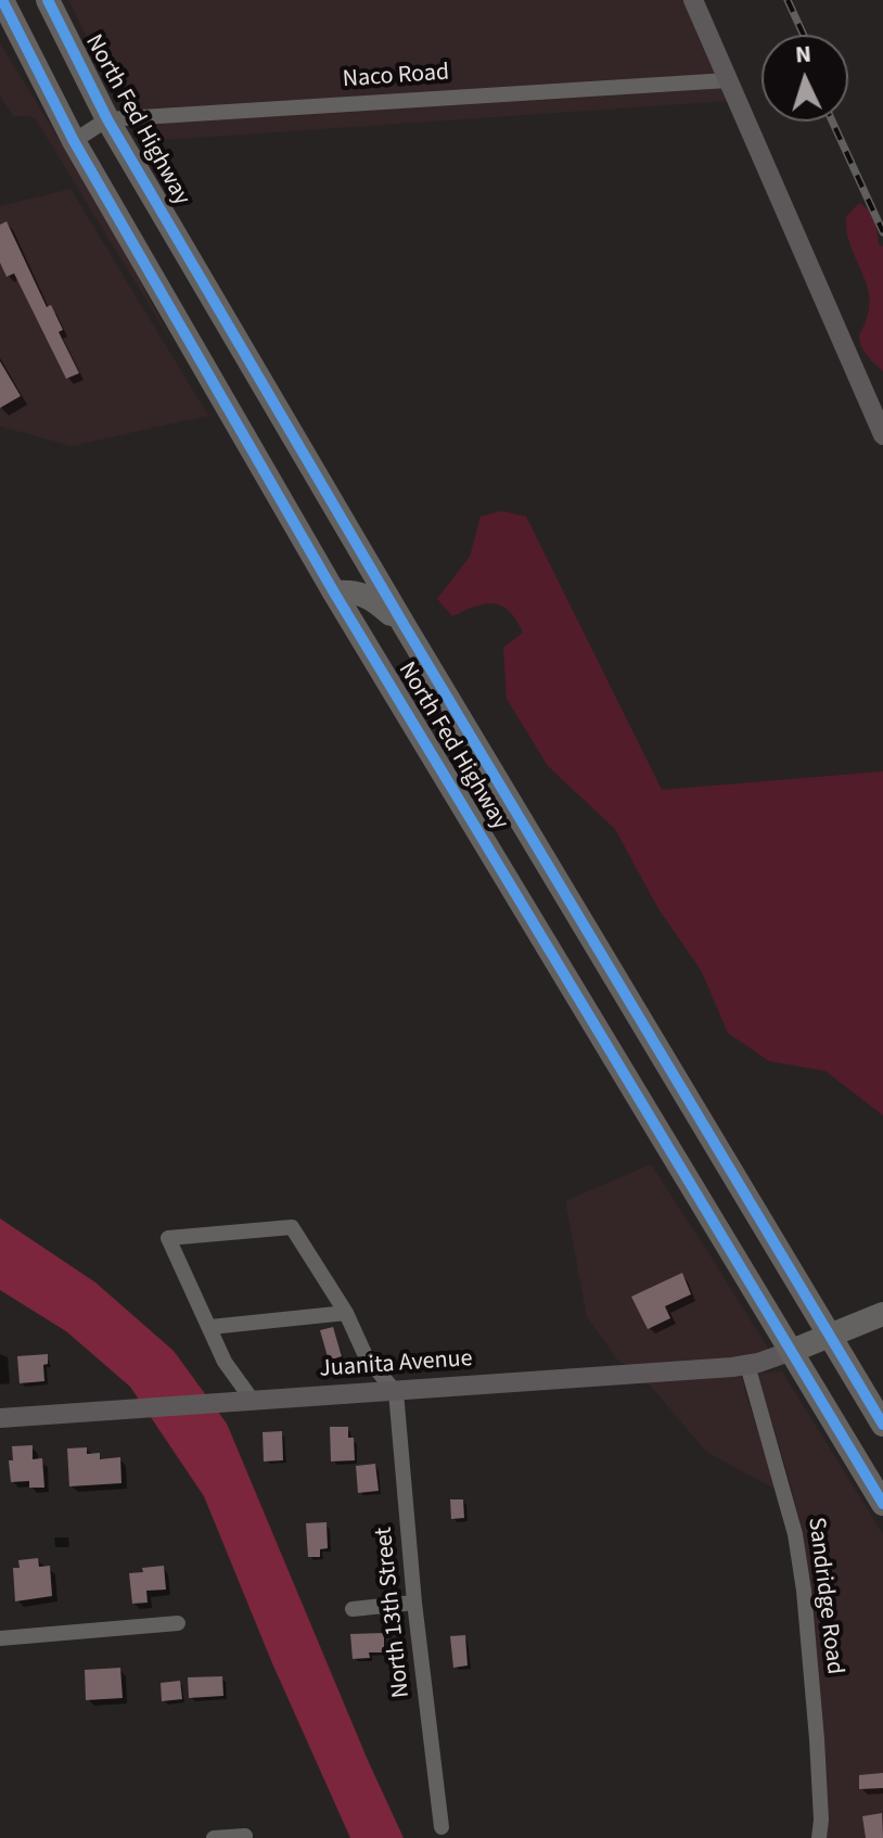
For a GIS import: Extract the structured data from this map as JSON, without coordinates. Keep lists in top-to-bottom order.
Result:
{
  "streets": {
    "main road": ["North Fed Highway"],
    "street": [
      "Naco Road",
      "Juanita Avenue",
      "Sandridge Road",
      "North 13th Street"
    ]
  },
  "crossings": [
    ["Naco Road", "North Fed Highway"],
    ["North Fed Highway", "Juanita Avenue"],
    ["Juanita Avenue", "Sandridge Road"],
    ["Juanita Avenue", "North 13th Street"]
  ],
  "north": "top"
}
